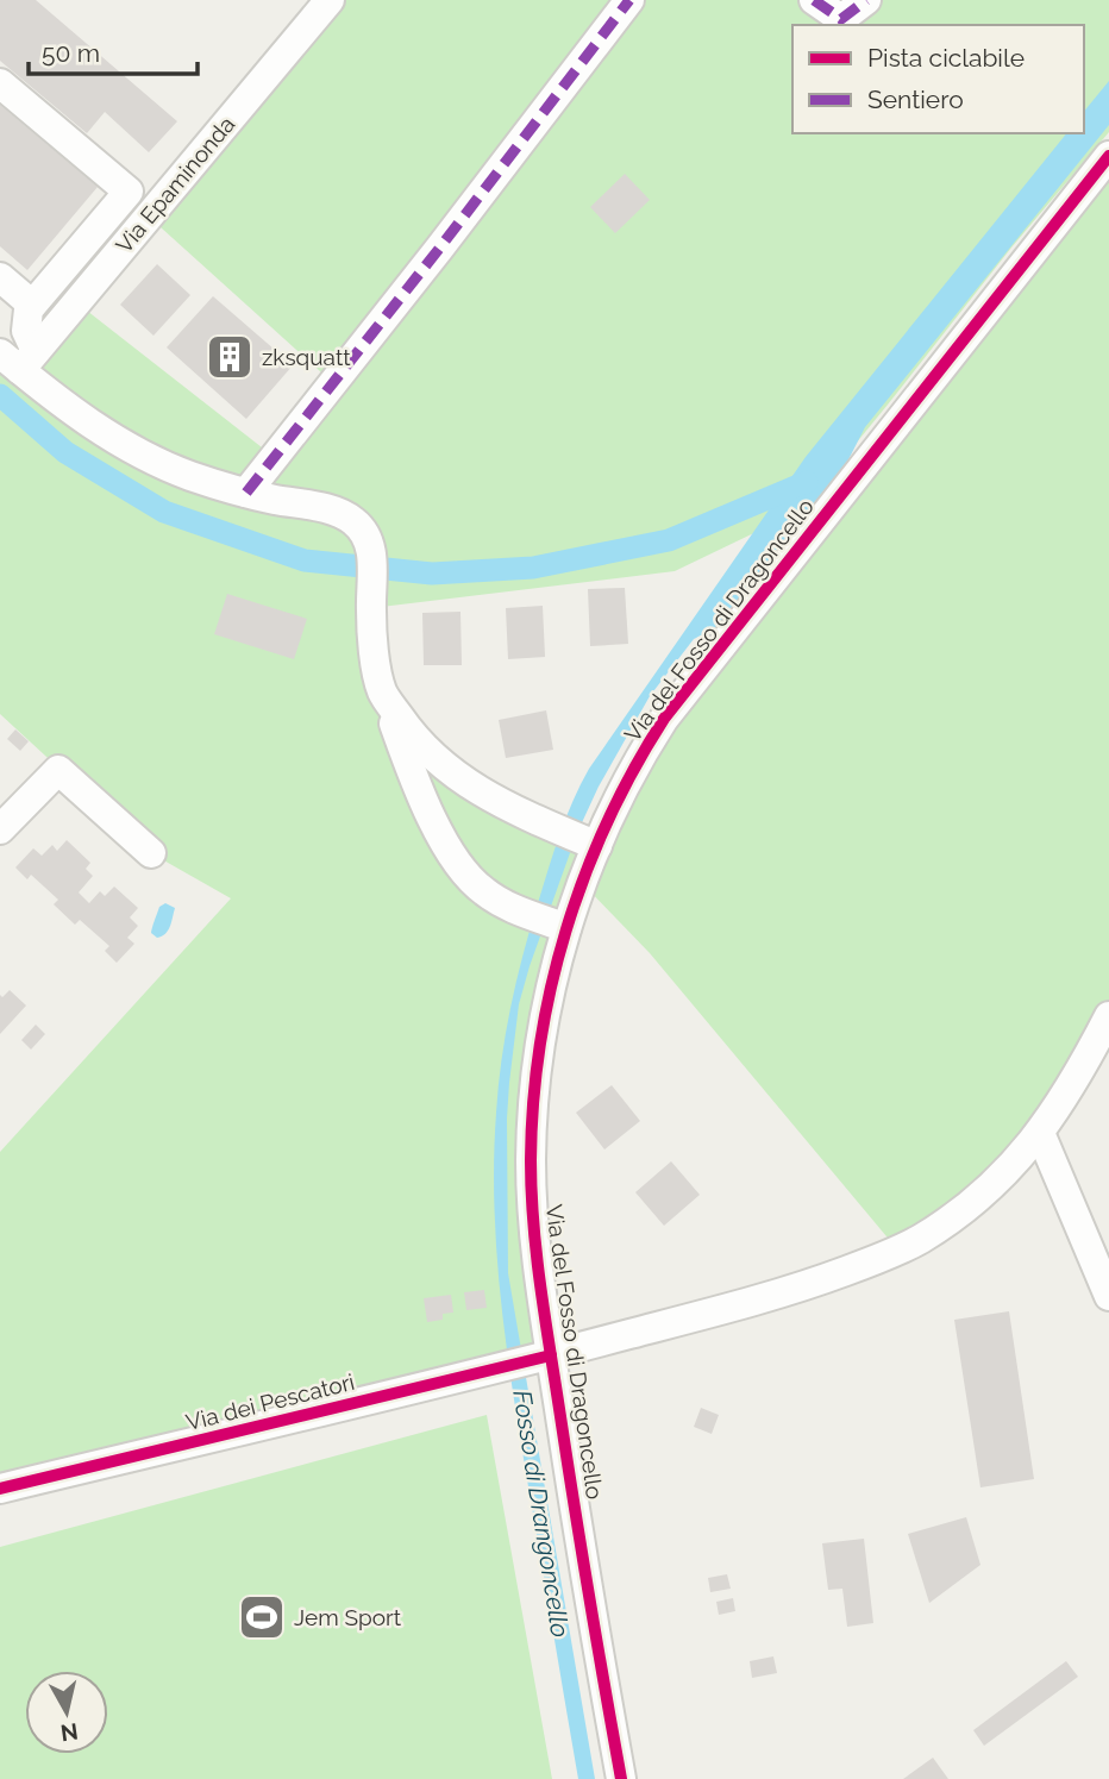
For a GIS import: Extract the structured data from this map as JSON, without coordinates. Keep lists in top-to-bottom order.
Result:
{
  "streets": {
    "street": ["Via Epaminonda", "Via del Fosso di Dragoncello", "Via dei Pescatori"]
  },
  "crossings": [
    ["Via del Fosso di Dragoncello", "Via dei Pescatori"]
  ],
  "water": ["Fosso di Drangoncello"],
  "places": {
    "building": ["zksquatt"],
    "sports": ["Jem Sport"]
  },
  "legend": ["Pista ciclabile", "Sentiero"],
  "scale_bar": "50 m",
  "north": "bottom"
}
